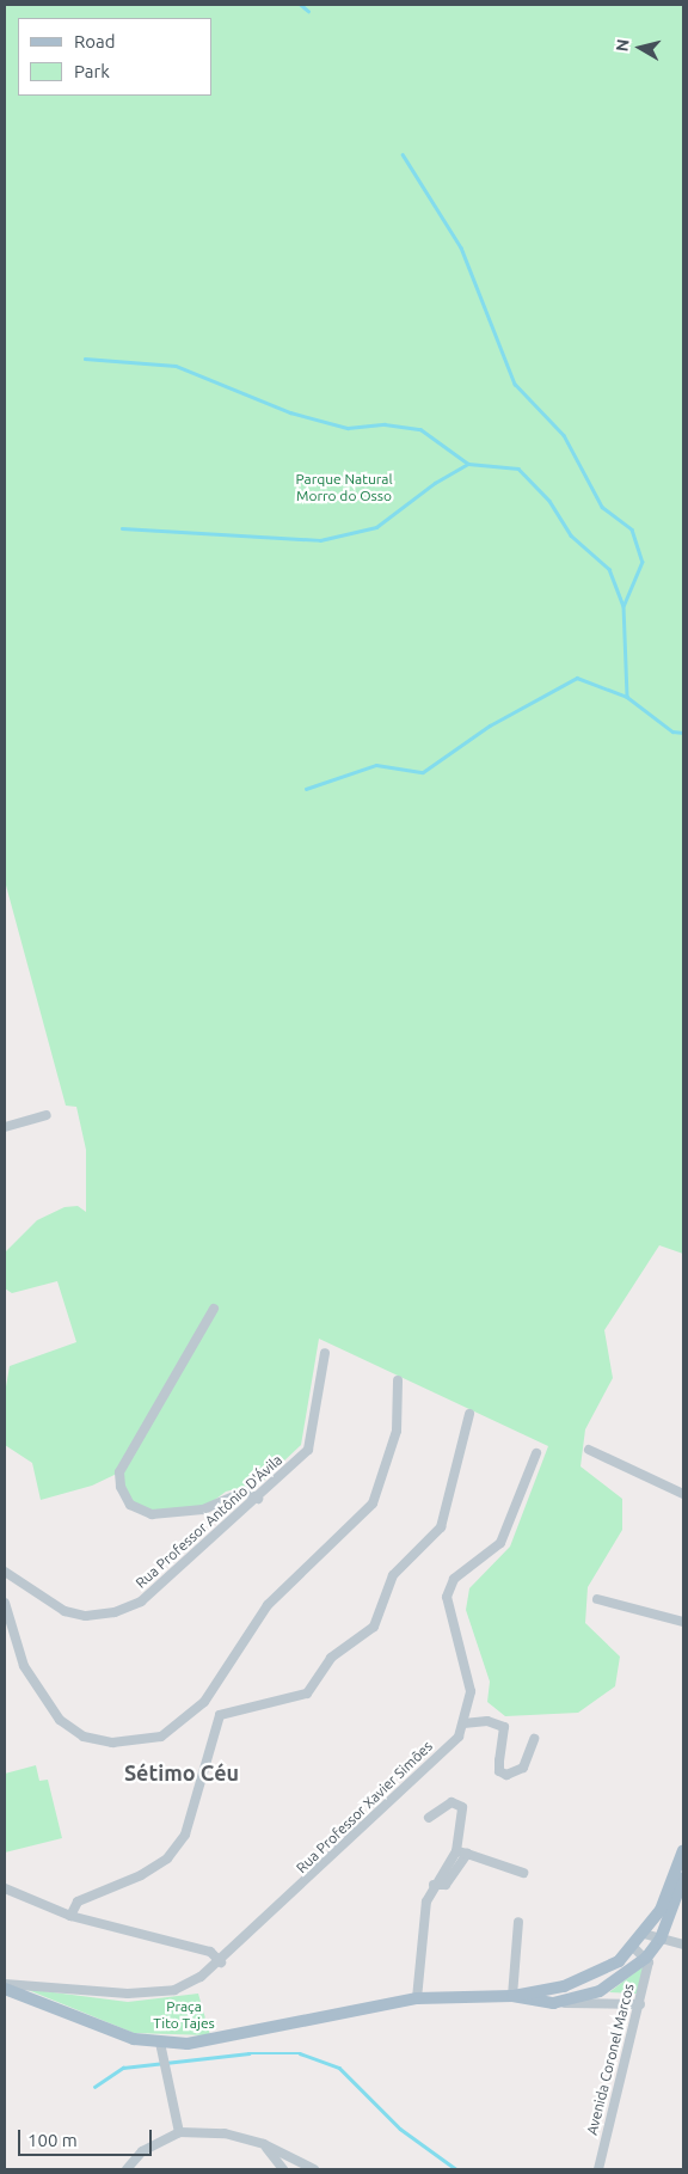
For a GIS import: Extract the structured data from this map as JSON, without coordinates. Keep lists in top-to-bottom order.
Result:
{
  "streets": {
    "main road": ["Avenida Coronel Marcos"],
    "street": ["Rua Professor Antônio D'Ávila", "Rua Professor Xavier Simões"]
  },
  "districts": ["Sétimo Céu"],
  "parks": ["Parque Natural Morro do Osso", "Praça Tito Tajes"],
  "legend": ["Road", "Park"],
  "scale_bar": "100 m",
  "north": "left"
}
